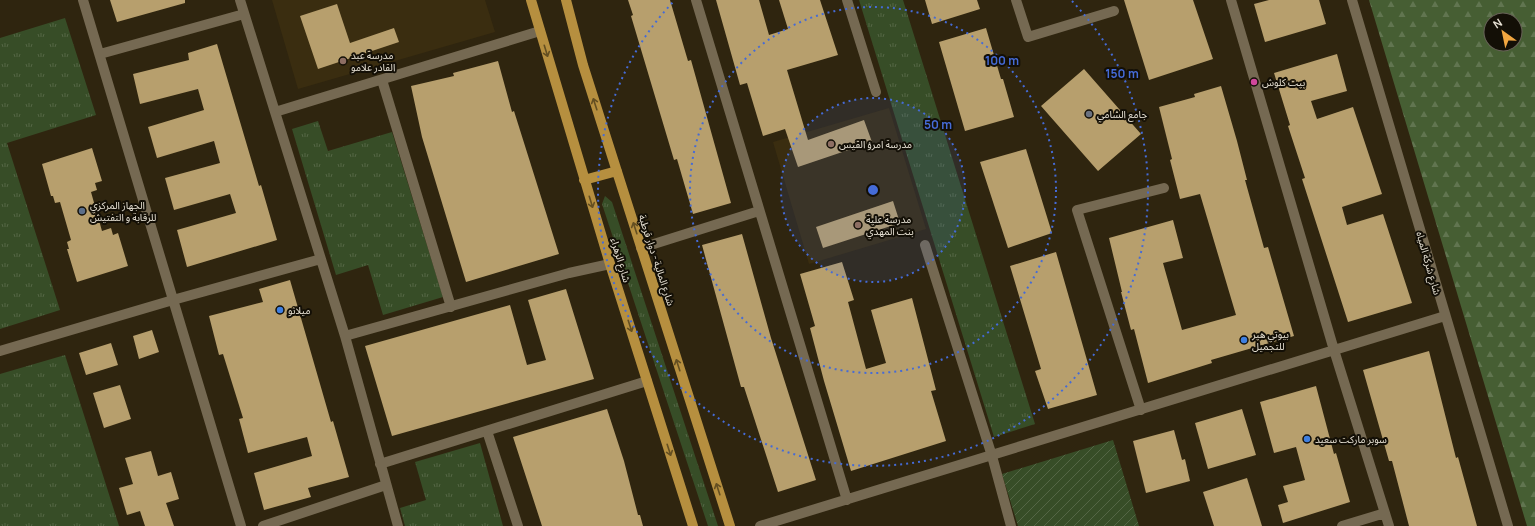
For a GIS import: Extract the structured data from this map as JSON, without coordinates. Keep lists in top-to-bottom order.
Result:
{
  "streets": {
    "main road": ["شارع الزهراء", "شارع المالية - دوار قرطبة"],
    "street": ["شارع شركة المياه"]
  },
  "one_way": ["شارع الزهراء", "شارع المالية - دوار قرطبة"],
  "places": [
    "مدرسة عبد القادر علامو",
    "بيت كلوش",
    "جامع الشامي",
    "مدرسة امرؤ القيس",
    "الجهاز المركزي للرقابة و التفتيش",
    "مدرسة علية بنت المهدي",
    "ميلانو",
    "بيوتي هير للتجميل",
    "سوبر ماركت سعيد"
  ],
  "north": "top left",
  "rings": ["100 m", "150 m", "50 m"]
}
